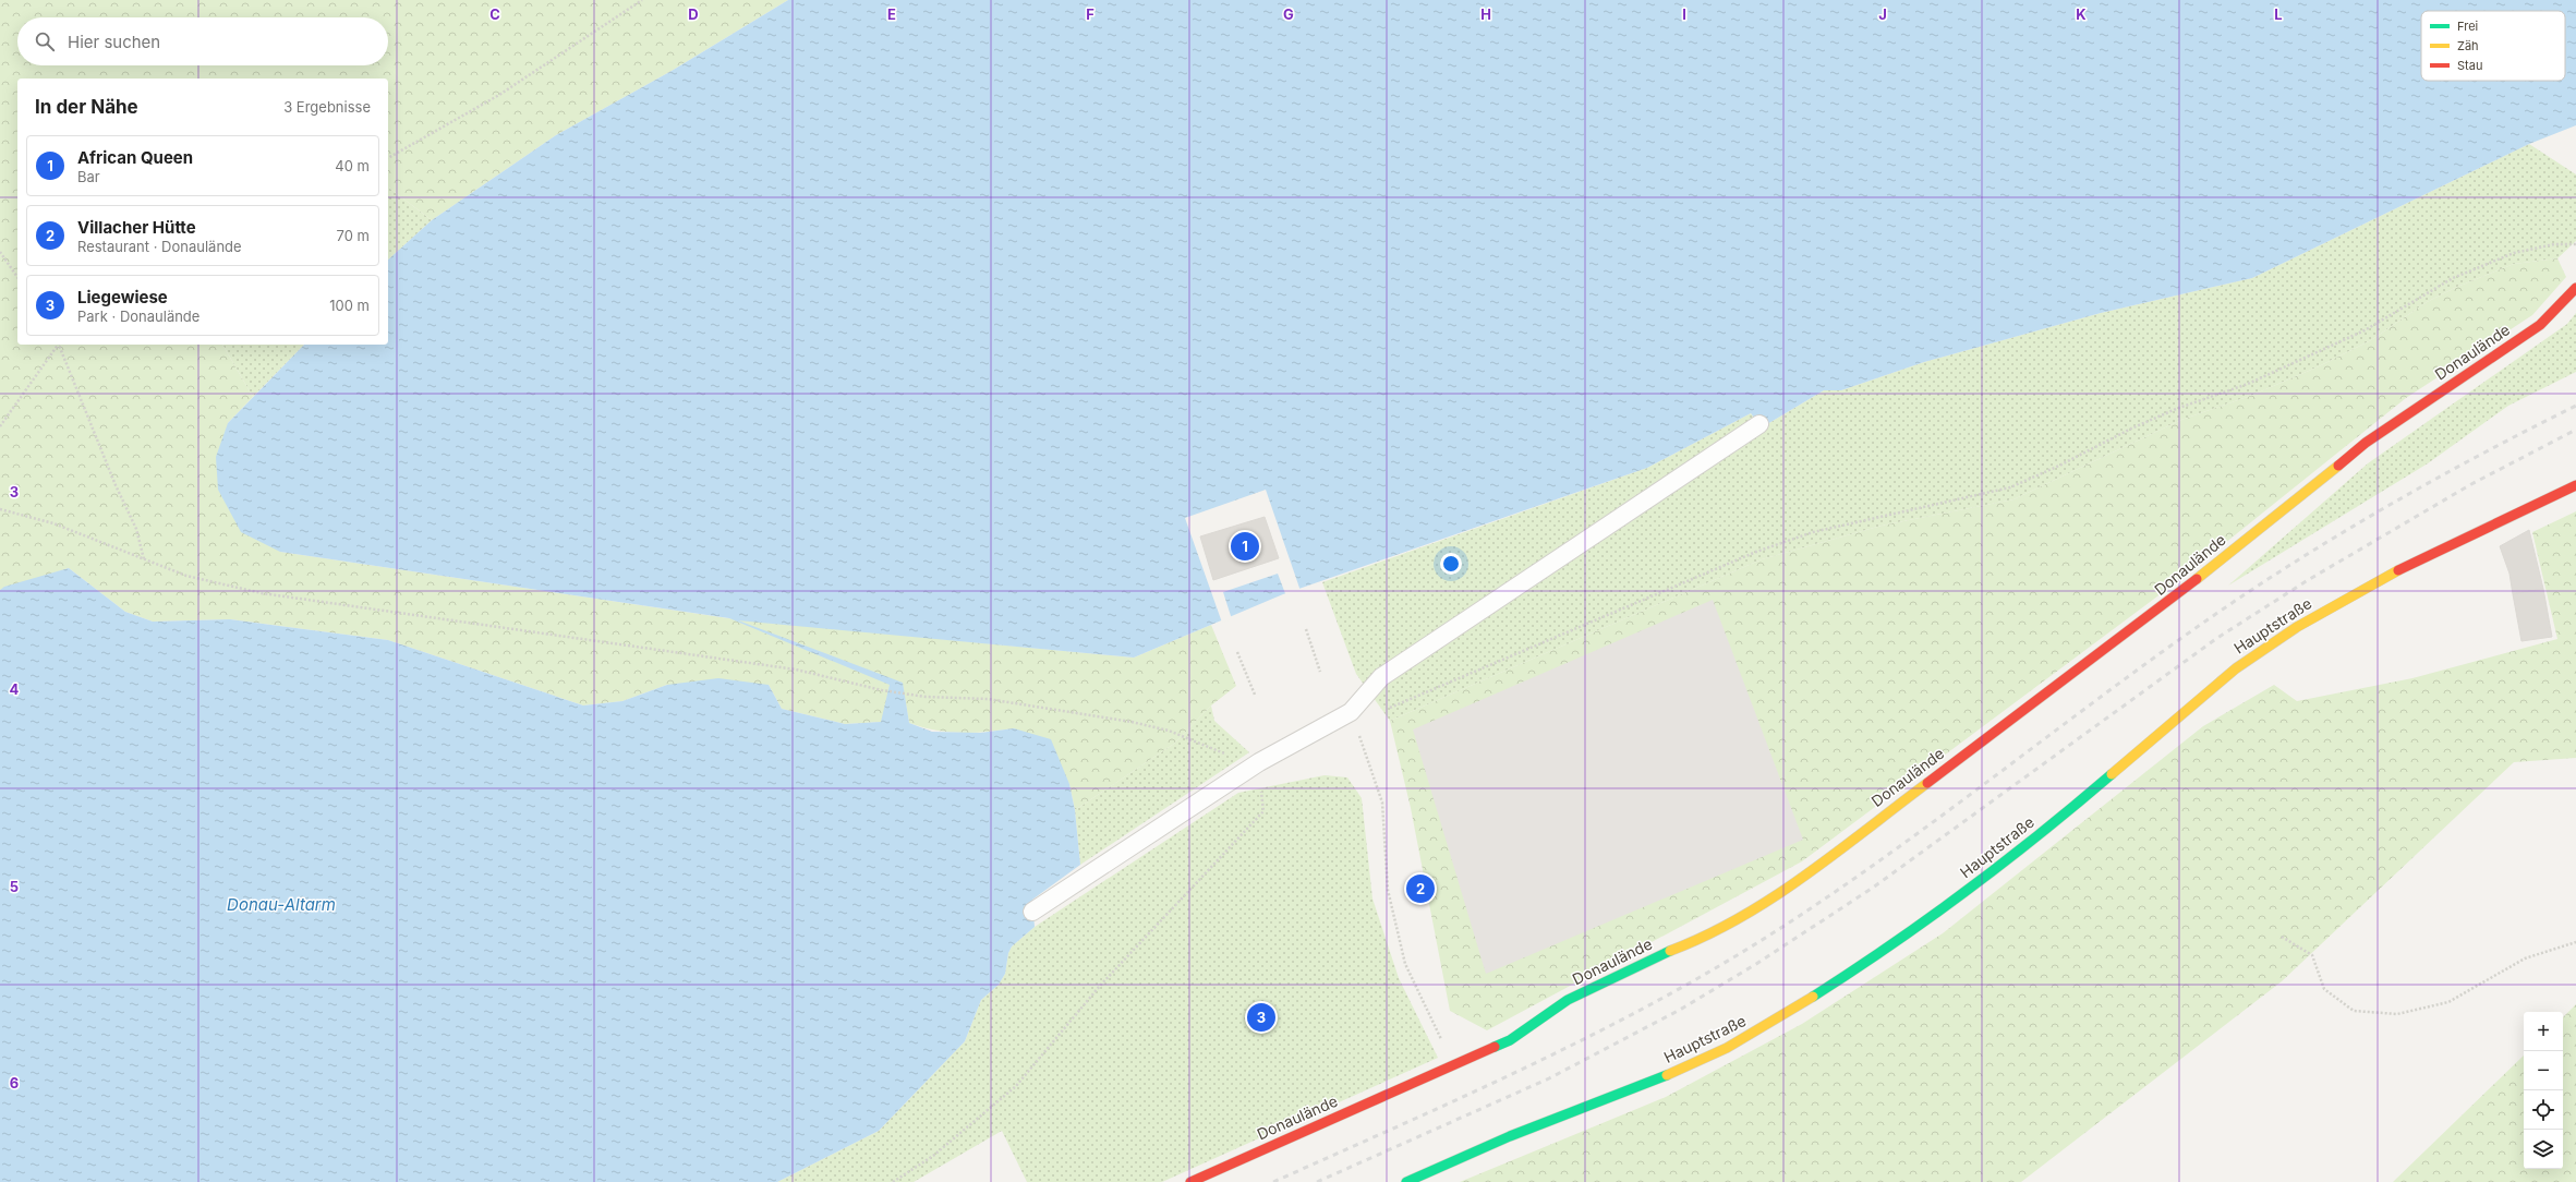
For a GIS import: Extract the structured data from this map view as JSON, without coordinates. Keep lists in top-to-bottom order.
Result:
{
  "streets": {
    "street": ["Donaulände", "Hauptstraße"]
  },
  "water": ["Donau-Altarm"],
  "legend": ["Frei", "Zäh", "Stau"],
  "page": {
    "search": "Hier suchen",
    "heading": ["In der Nähe", "3 Ergebnisse"],
    "list": [
      {
        "mark": "1",
        "name": "African Queen",
        "note": "Bar",
        "value": "40 m"
      },
      {
        "mark": "2",
        "name": "Villacher Hütte",
        "note": "Restaurant · Donaulände",
        "value": "70 m"
      },
      {
        "mark": "3",
        "name": "Liegewiese",
        "note": "Park · Donaulände",
        "value": "100 m"
      }
    ],
    "pins": ["1", "2", "3"],
    "map_buttons": ["+", "−"]
  },
  "grid": {
    "columns": [
      "C",
      "D",
      "E",
      "F",
      "G",
      "H",
      "I",
      "J",
      "K",
      "L"
    ],
    "rows": [
      "3",
      "4",
      "5",
      "6"
    ]
  }
}
